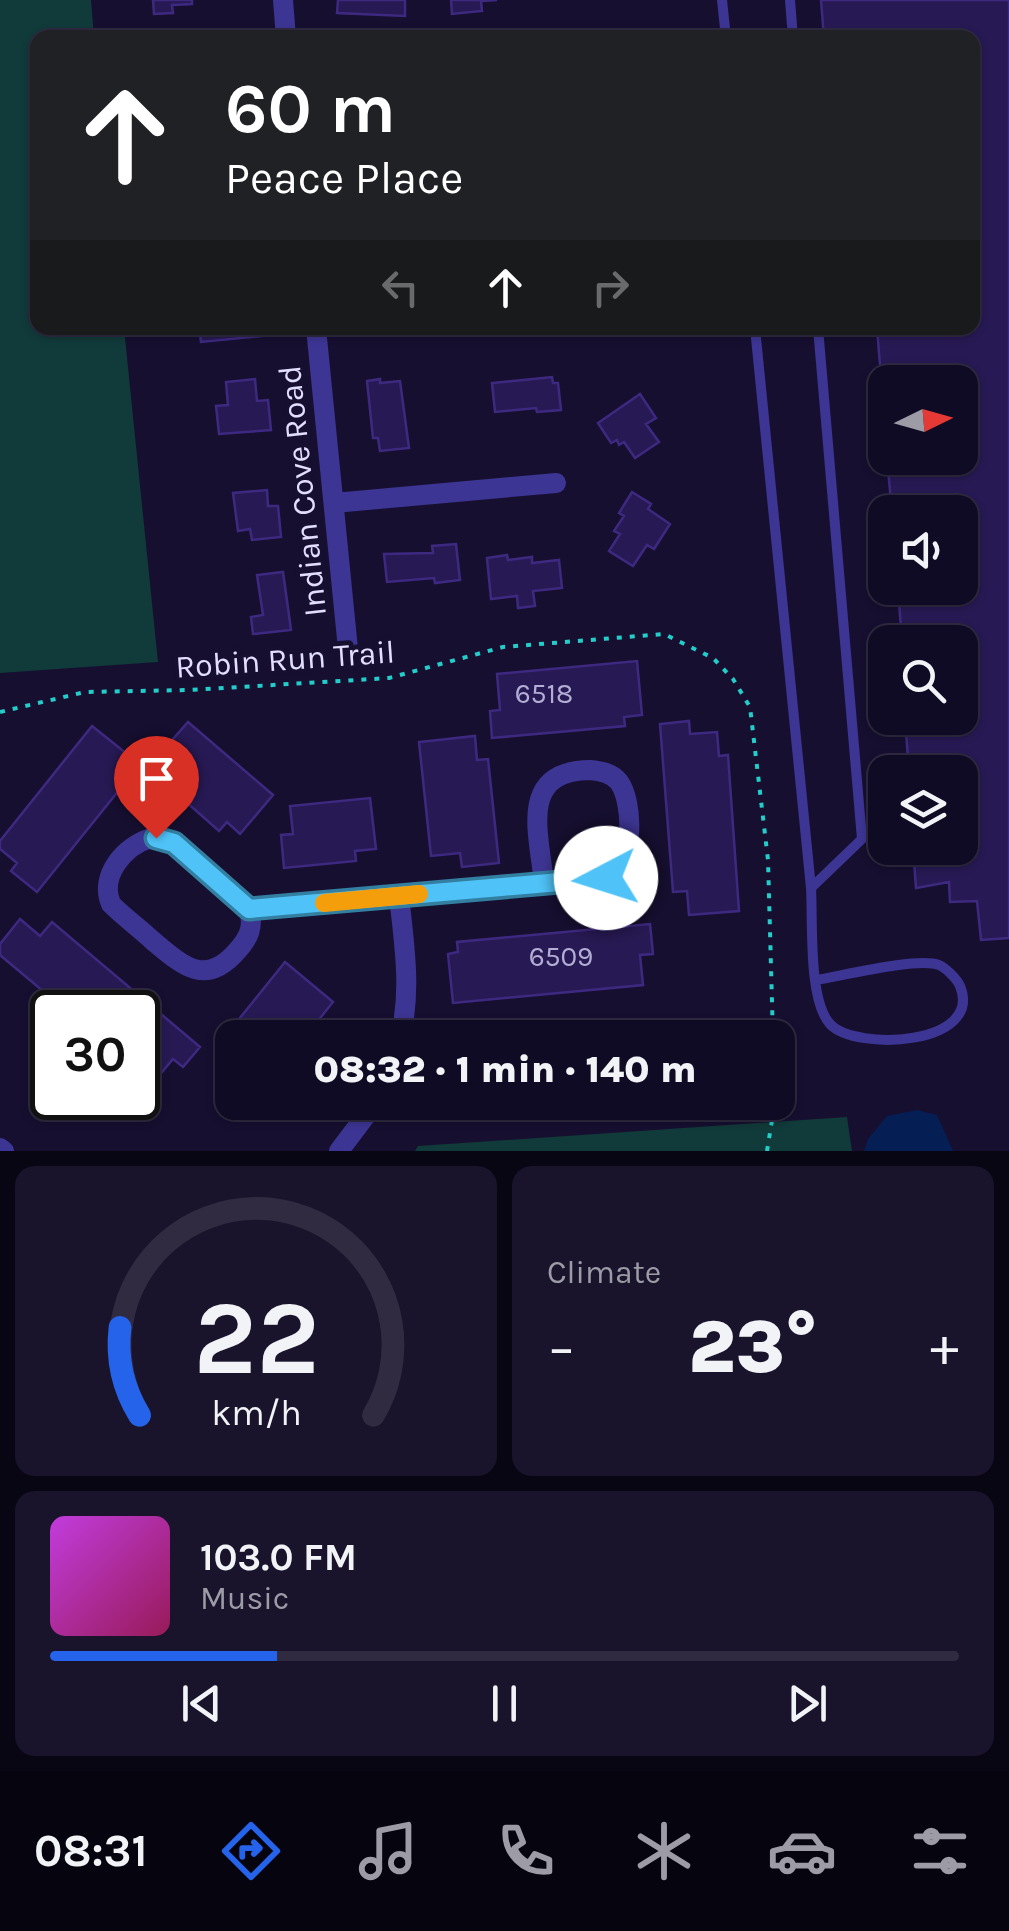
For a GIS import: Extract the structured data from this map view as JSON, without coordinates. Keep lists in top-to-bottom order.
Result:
{
  "streets": {
    "street": ["Indian Cove Road"],
    "path": ["Robin Run Trail"]
  },
  "house_numbers": ["6518", "6509"],
  "north": "right",
  "page": {
    "turn": ["60 m", "Peace Place"],
    "limit": "30",
    "trip": "08:32 · 1 min · 140 m",
    "tile": "Climate",
    "heat": ["−", "23°", "+"],
    "song": ["103.0 FM", "Music"],
    "tabs": "08:31",
    "gauge": ["22", "km/h"]
  }
}
